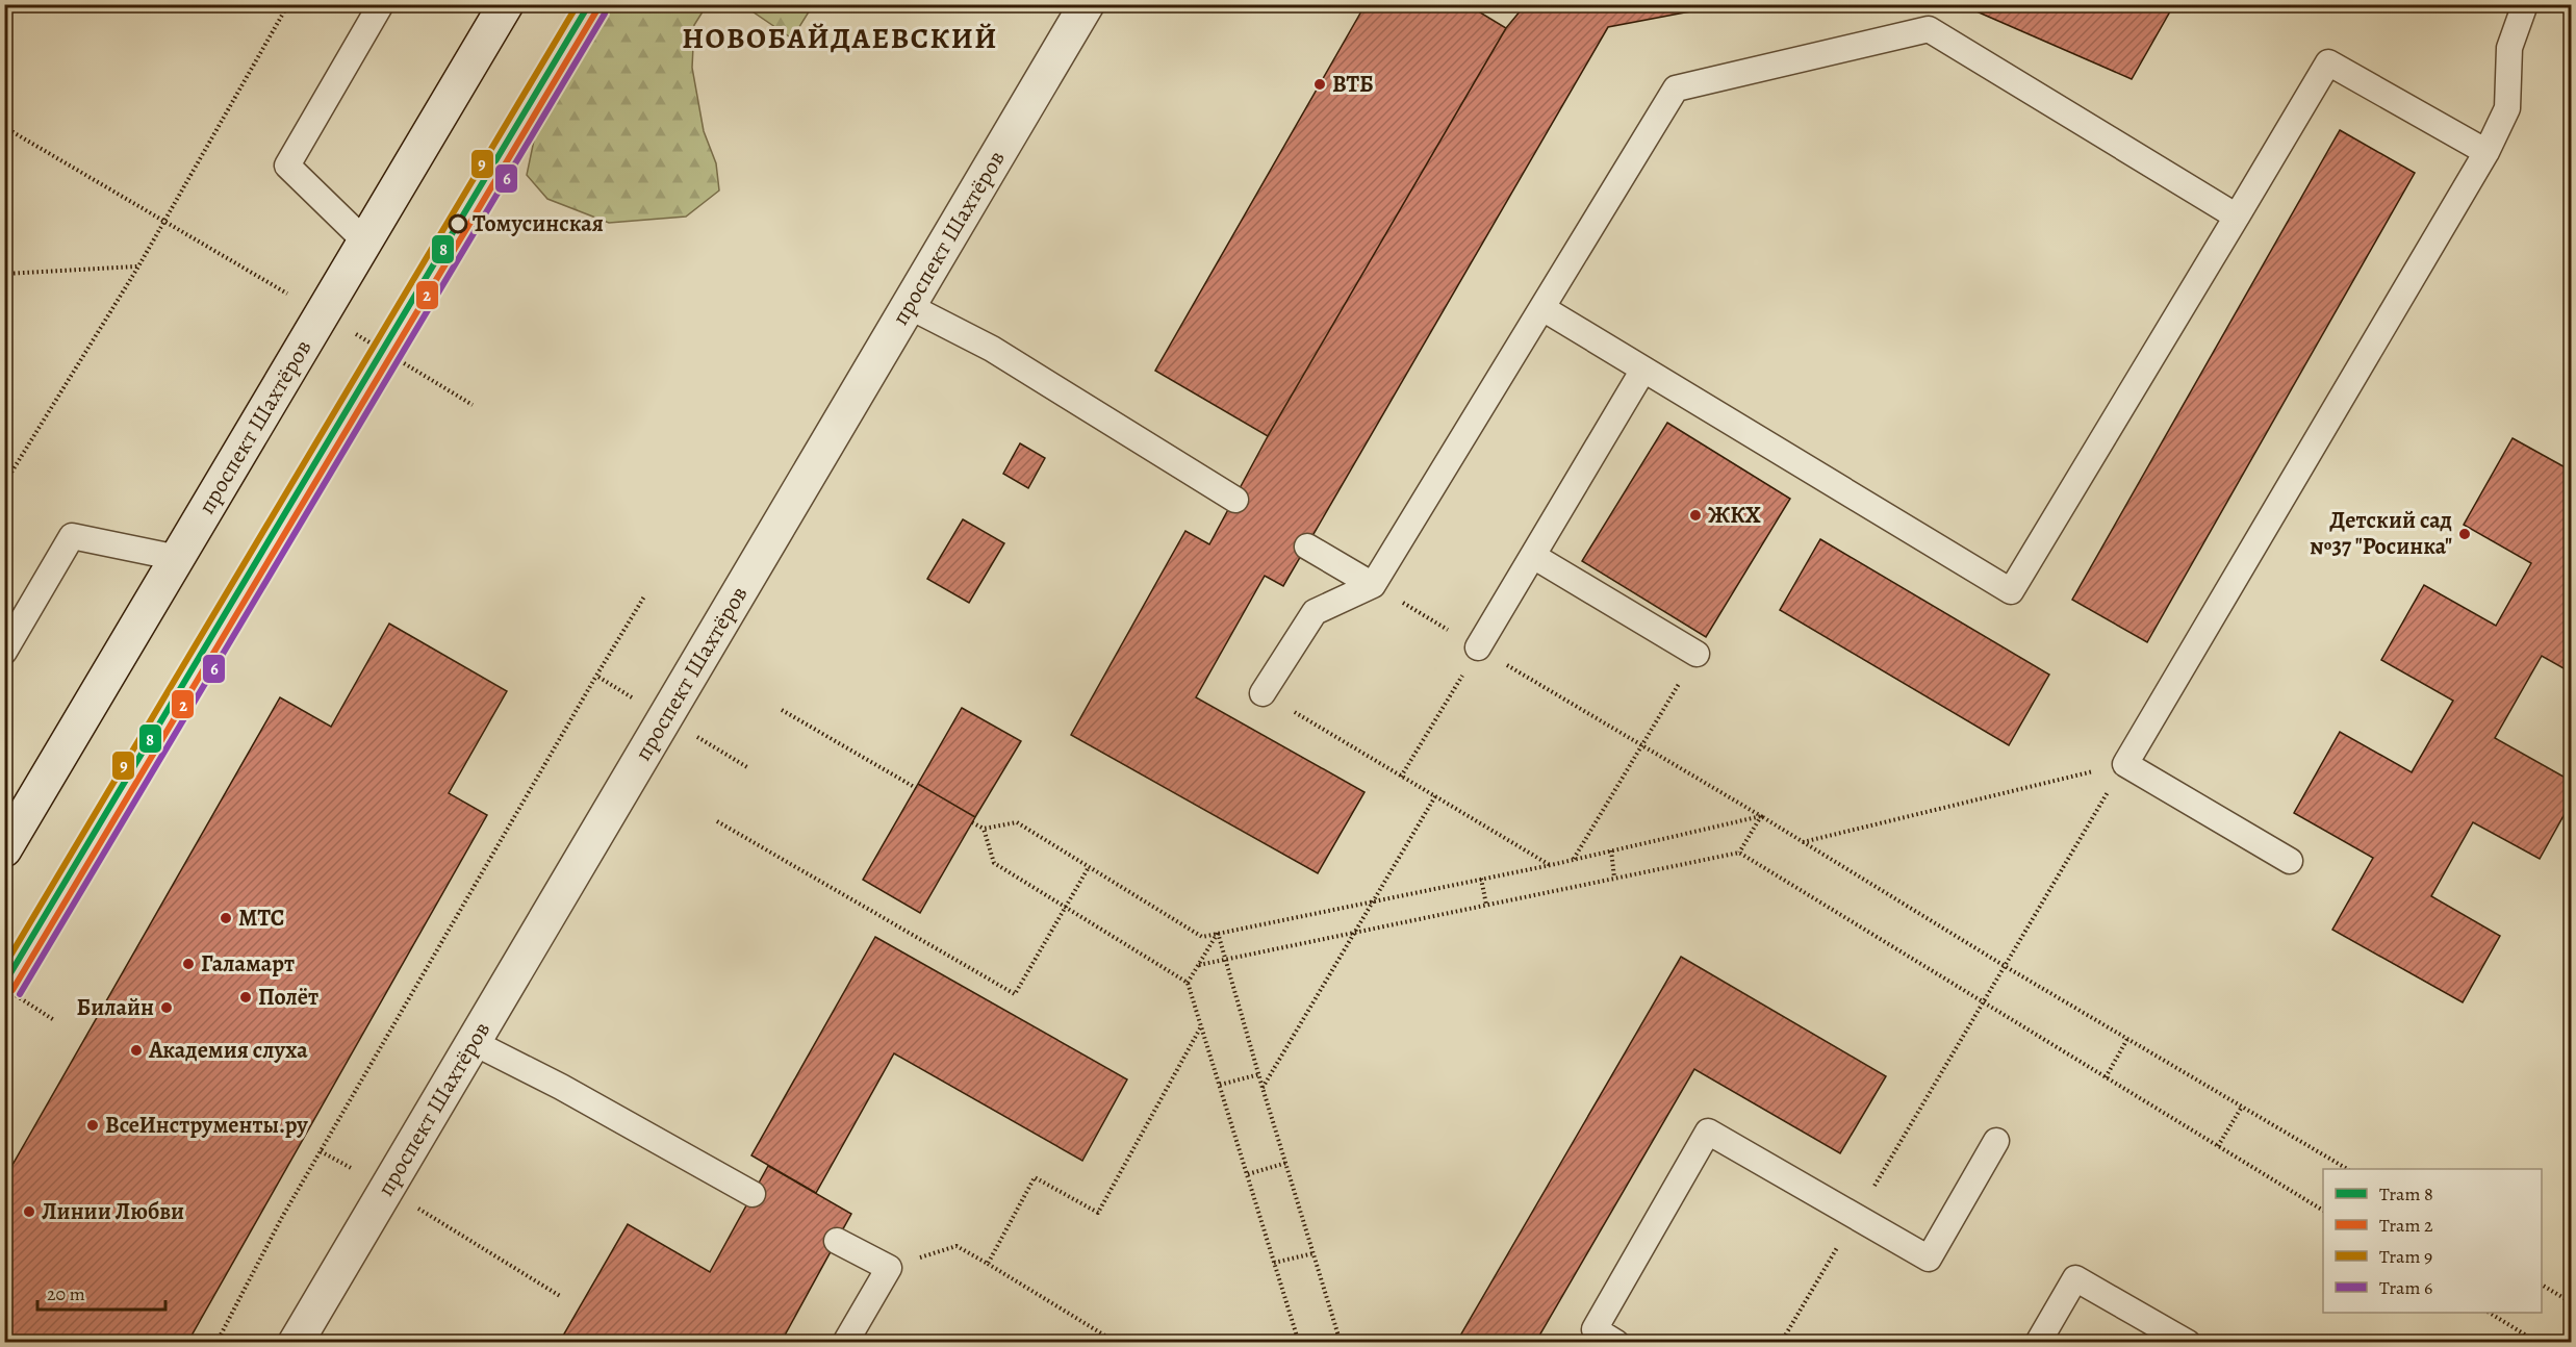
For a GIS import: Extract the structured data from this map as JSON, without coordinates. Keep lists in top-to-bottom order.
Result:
{
  "streets": {
    "street": ["проспект Шахтёров"]
  },
  "districts": ["НОВОБАЙДАЕВСКИЙ"],
  "places": [
    "ВТБ",
    "Томусинская",
    "ЖКХ",
    "Детский сад №37 \"Росинка\"",
    "МТС",
    "Галамарт",
    "Полёт",
    "Билайн",
    "Академия слуха",
    "ВсеИнструменты.ру",
    "Линии Любви"
  ],
  "lines": [
    "tram line 8",
    "tram line 9",
    "tram line 2",
    "tram line 6"
  ],
  "legend": [
    "Tram 8",
    "Tram 2",
    "Tram 9",
    "Tram 6"
  ],
  "scale_bar": "20 m"
}
